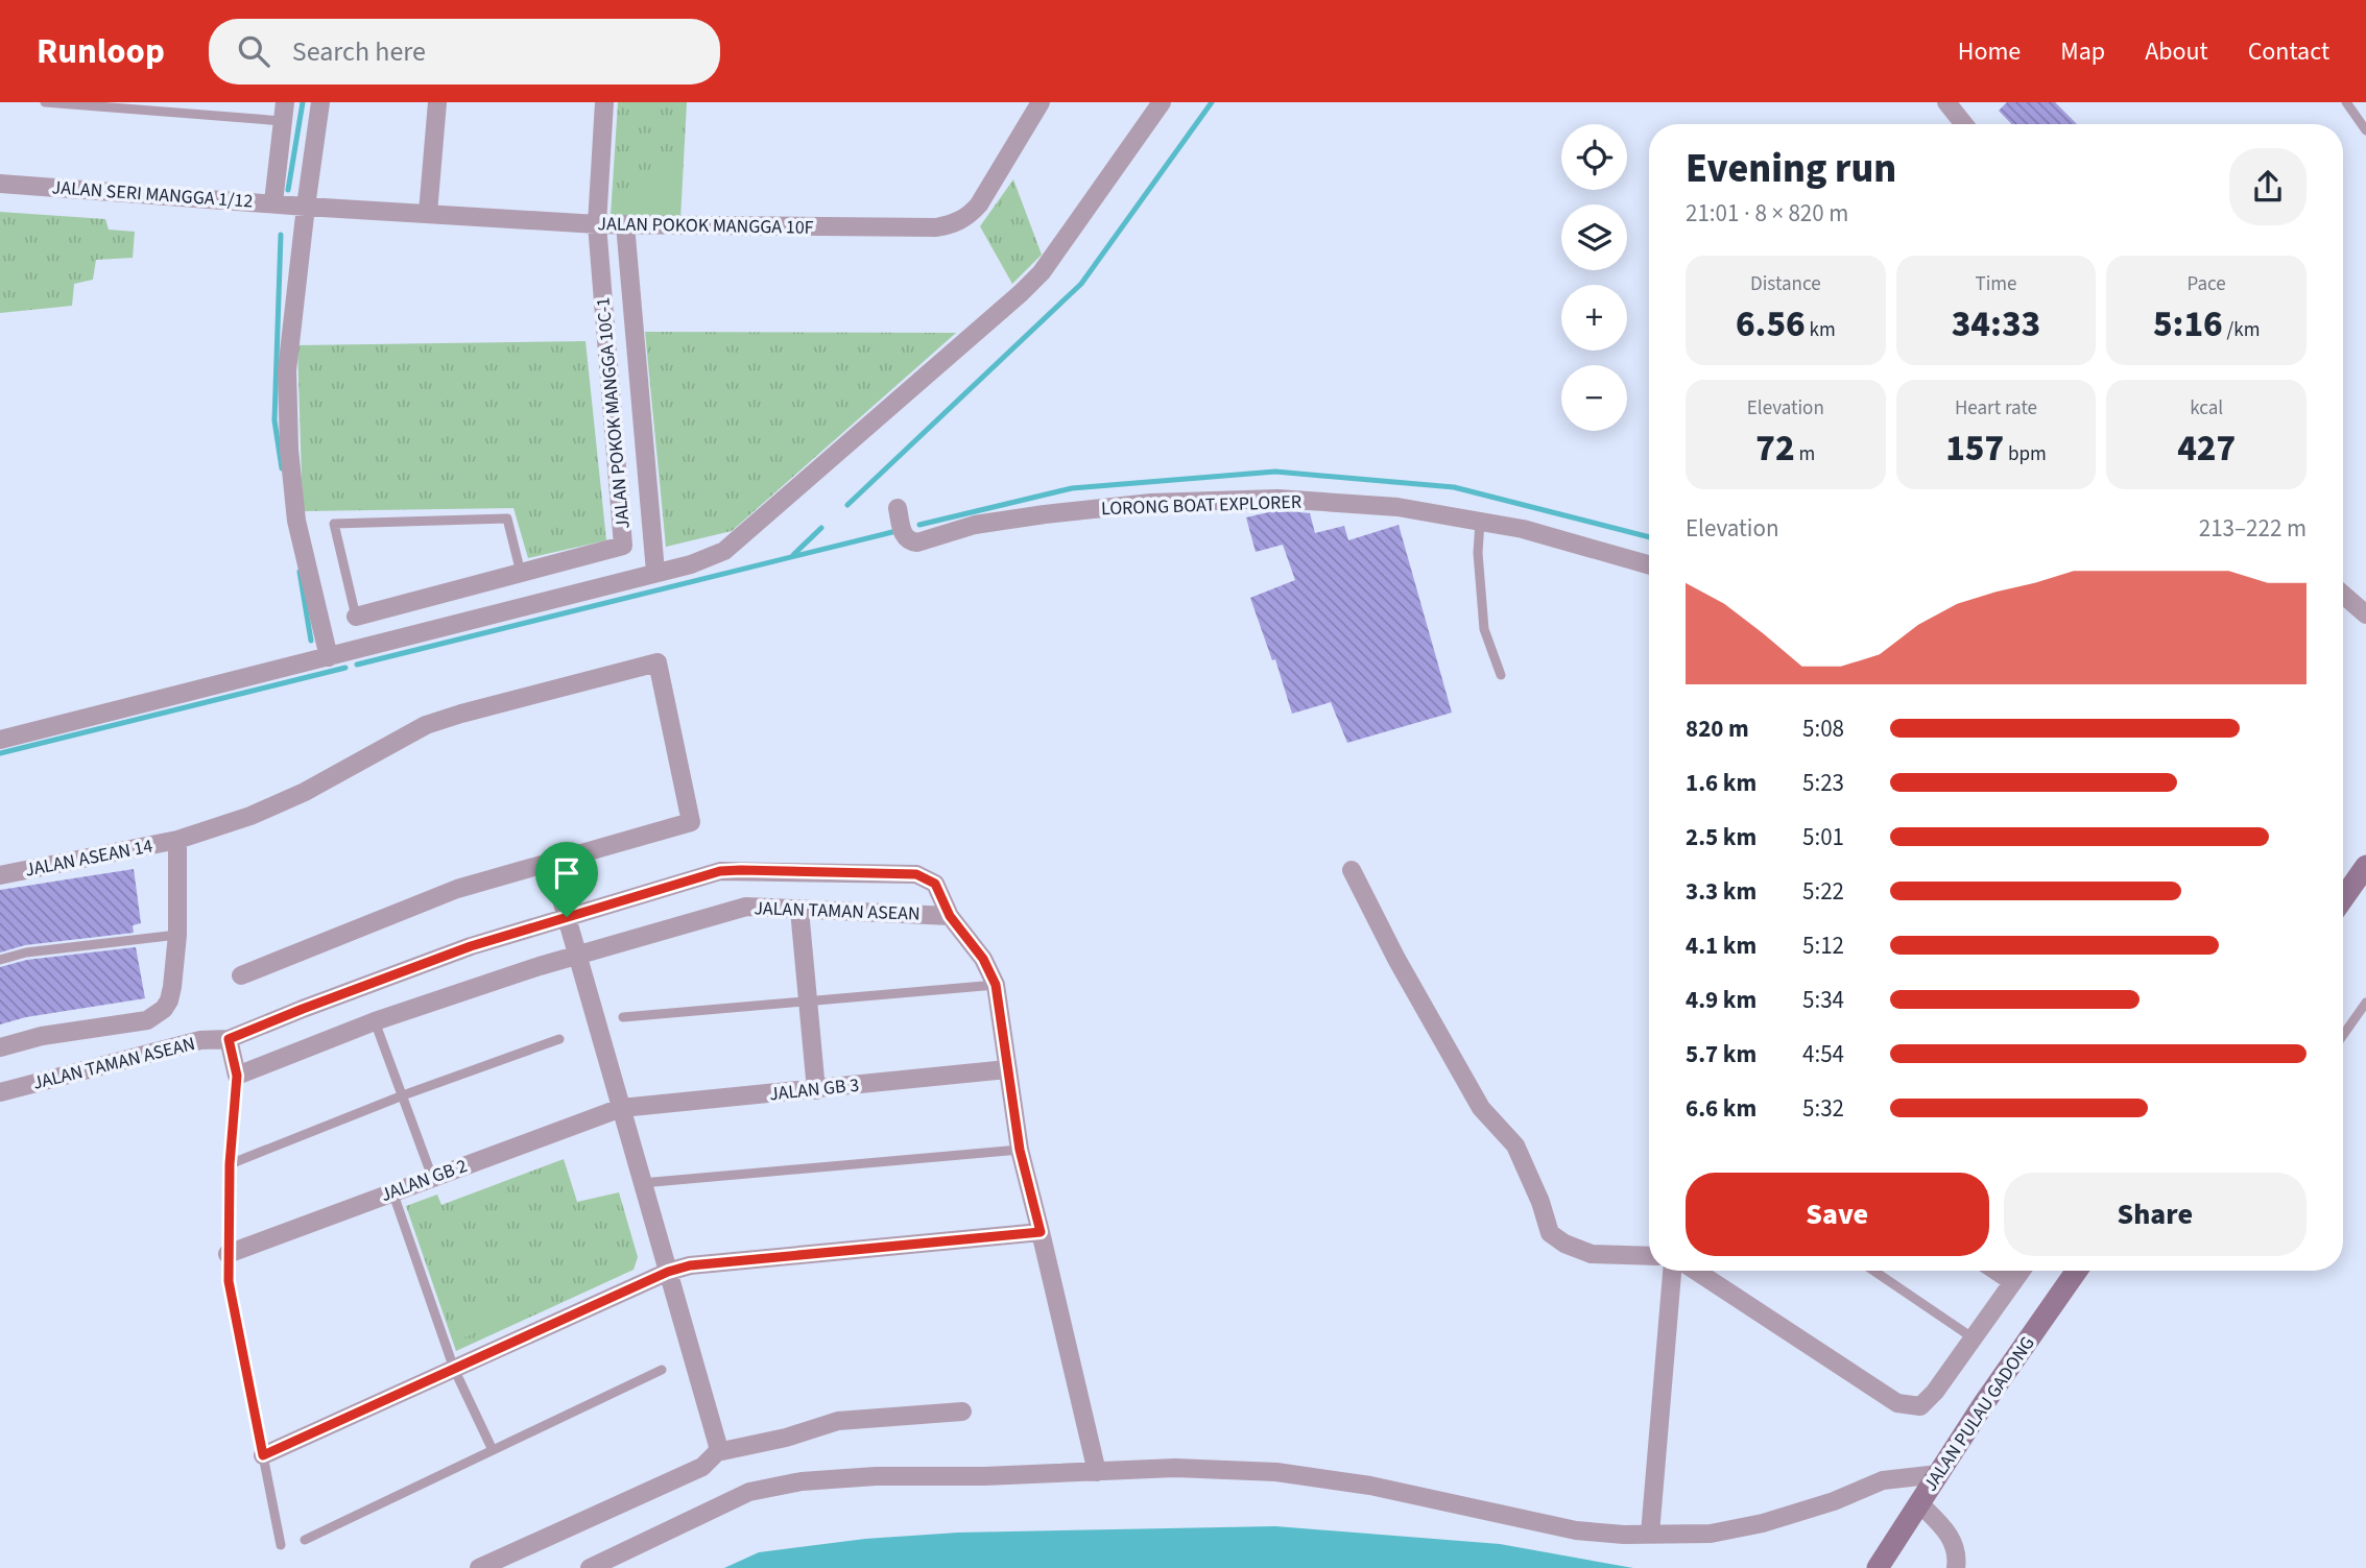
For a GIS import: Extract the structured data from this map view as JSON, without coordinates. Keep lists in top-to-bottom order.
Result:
{
  "streets": {
    "main road": ["JALAN PULAU GADONG"],
    "street": [
      "JALAN SERI MANGGA 1/12",
      "JALAN POKOK MANGGA 10F",
      "JALAN POKOK MANGGA 10C-1",
      "LORONG BOAT EXPLORER",
      "JALAN ASEAN 14",
      "JALAN TAMAN ASEAN",
      "JALAN GB 3",
      "JALAN GB 2"
    ]
  },
  "crossings": [
    ["JALAN SERI MANGGA 1/12", "JALAN POKOK MANGGA 10F"],
    ["JALAN POKOK MANGGA 10F", "JALAN POKOK MANGGA 10C-1"],
    ["JALAN GB 3", "JALAN GB 2"]
  ],
  "page": {
    "header": "Runloop",
    "search": "Search here",
    "nav": [
      "Home",
      "Map",
      "About",
      "Contact"
    ],
    "map_buttons": ["+", "−"],
    "heading": ["Evening run", "21:01 · 8 × 820 m"],
    "stats": [
      ["Distance", "6.56 km"],
      ["Time", "34:33"],
      ["Pace", "5:16 /km"],
      ["Elevation", "72 m"],
      ["Heart rate", "157 bpm"],
      ["kcal", "427"]
    ],
    "chart": ["Elevation", "213–222 m"],
    "list": [
      {
        "name": "820 m",
        "note": "5:08"
      },
      {
        "name": "1.6 km",
        "note": "5:23"
      },
      {
        "name": "2.5 km",
        "note": "5:01"
      },
      {
        "name": "3.3 km",
        "note": "5:22"
      },
      {
        "name": "4.1 km",
        "note": "5:12"
      },
      {
        "name": "4.9 km",
        "note": "5:34"
      },
      {
        "name": "5.7 km",
        "note": "4:54"
      },
      {
        "name": "6.6 km",
        "note": "5:32"
      }
    ],
    "buttons": ["Save", "Share"]
  }
}
